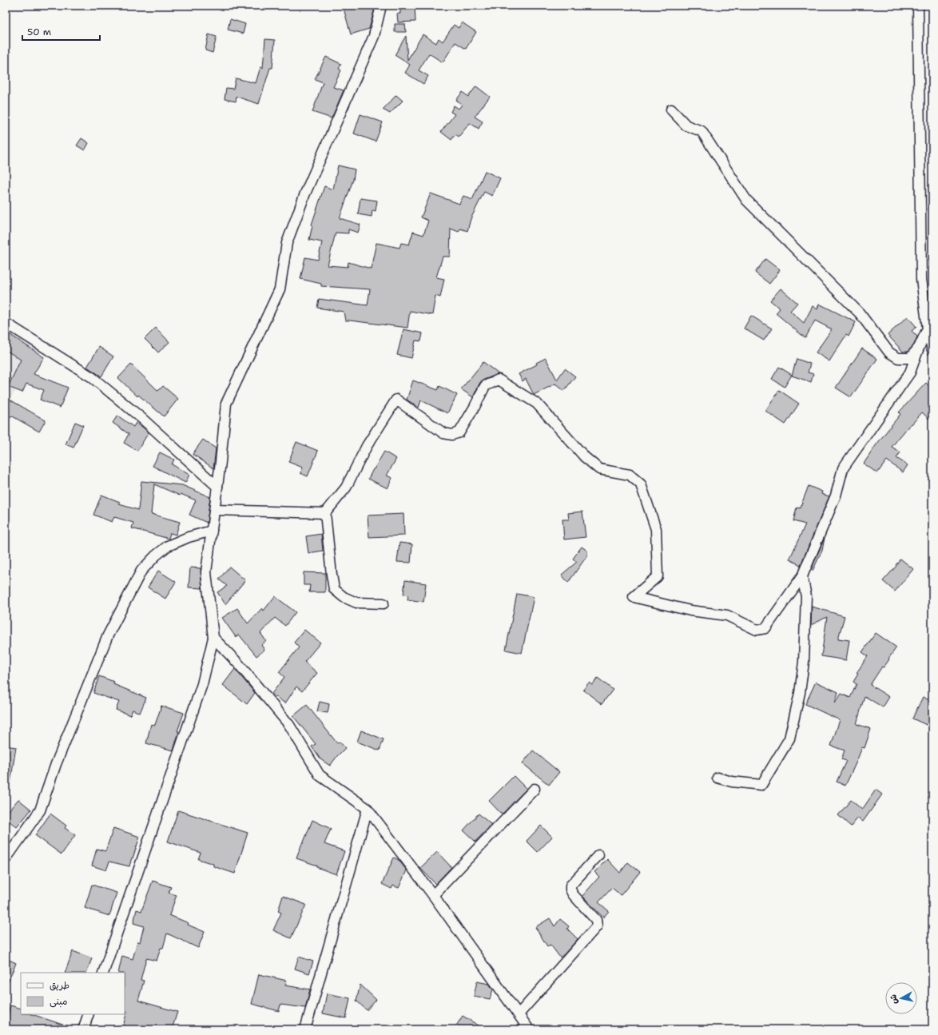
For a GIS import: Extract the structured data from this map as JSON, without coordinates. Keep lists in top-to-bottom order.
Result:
{
  "legend": ["طريق", "مبنى"],
  "scale_bar": "50 m",
  "north": "left"
}
